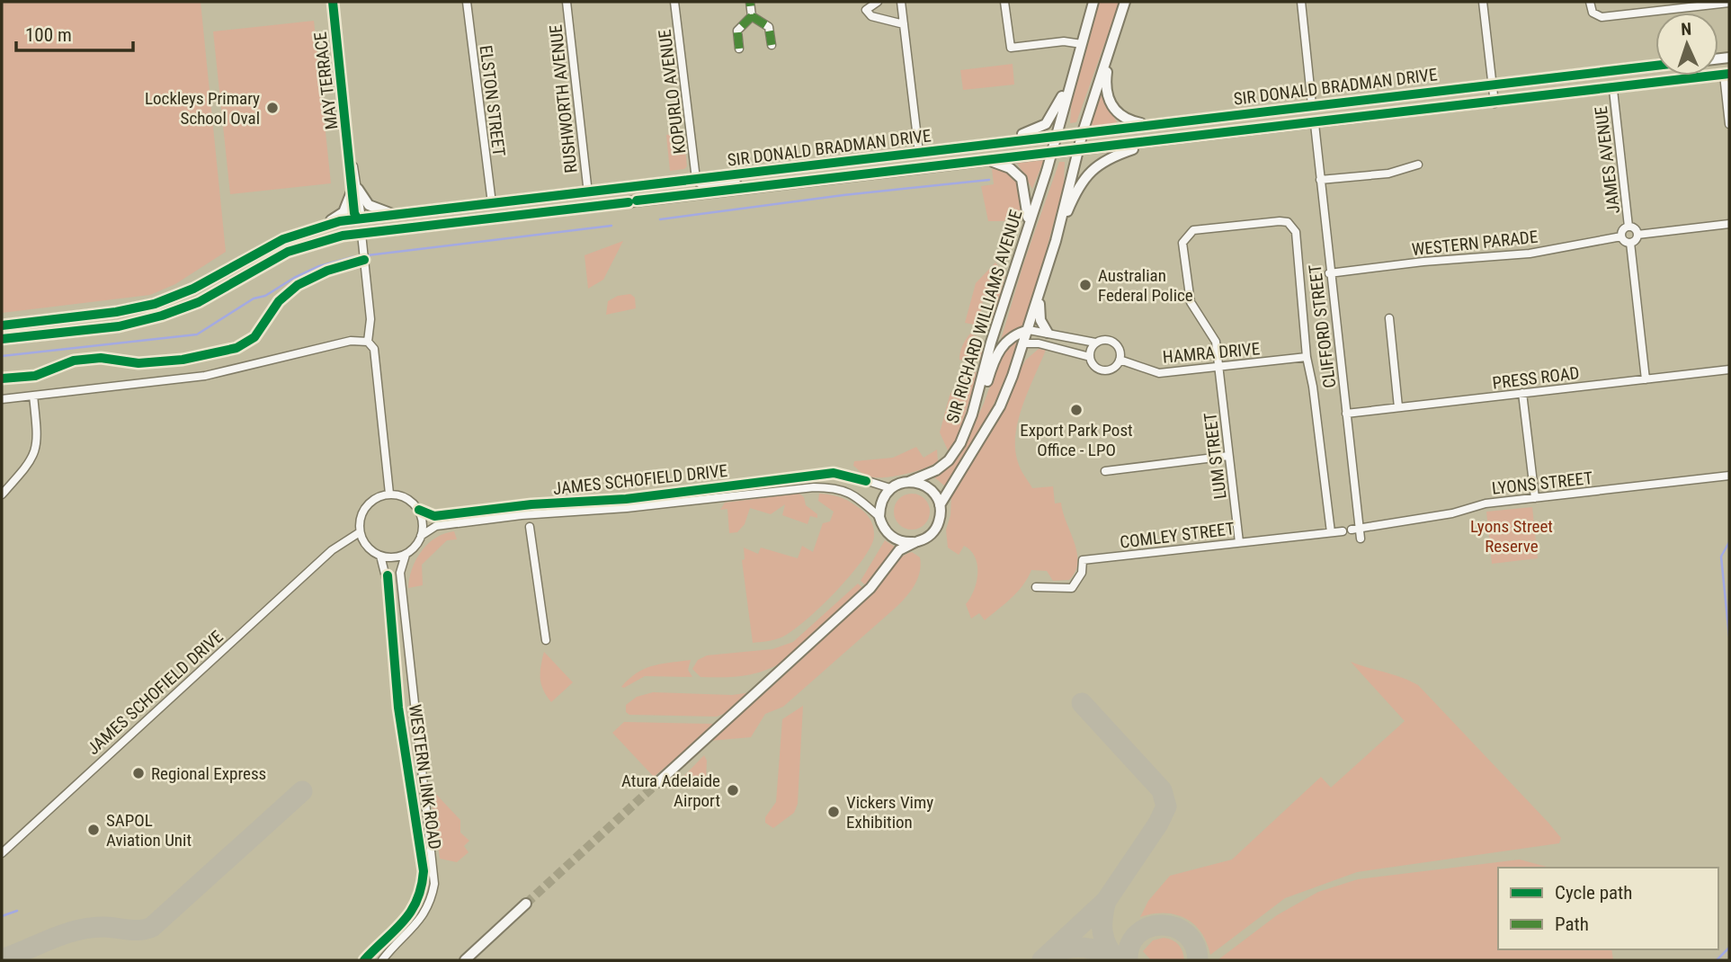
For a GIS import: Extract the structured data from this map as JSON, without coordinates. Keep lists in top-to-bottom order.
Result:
{
  "streets": {
    "main road": ["SIR DONALD BRADMAN DRIVE", "SIR RICHARD WILLIAMS AVENUE"],
    "street": [
      "MAY TERRACE",
      "KOPURLO AVENUE",
      "RUSHWORTH AVENUE",
      "ELSTON STREET",
      "JAMES AVENUE",
      "WESTERN PARADE",
      "CLIFFORD STREET",
      "HAMRA DRIVE",
      "PRESS ROAD",
      "LUM STREET",
      "JAMES SCHOFIELD DRIVE",
      "LYONS STREET",
      "COMLEY STREET",
      "WESTERN LINK ROAD"
    ]
  },
  "crossings": [
    ["MAY TERRACE", "SIR DONALD BRADMAN DRIVE"],
    ["SIR DONALD BRADMAN DRIVE", "KOPURLO AVENUE"],
    ["SIR DONALD BRADMAN DRIVE", "RUSHWORTH AVENUE"],
    ["SIR DONALD BRADMAN DRIVE", "ELSTON STREET"],
    ["SIR DONALD BRADMAN DRIVE", "JAMES AVENUE"],
    ["SIR DONALD BRADMAN DRIVE", "SIR RICHARD WILLIAMS AVENUE"],
    ["SIR DONALD BRADMAN DRIVE", "CLIFFORD STREET"],
    ["JAMES AVENUE", "WESTERN PARADE"],
    ["WESTERN PARADE", "CLIFFORD STREET"],
    ["SIR RICHARD WILLIAMS AVENUE", "JAMES SCHOFIELD DRIVE"],
    ["CLIFFORD STREET", "PRESS ROAD"],
    ["CLIFFORD STREET", "LYONS STREET"],
    ["HAMRA DRIVE", "LUM STREET"],
    ["LUM STREET", "COMLEY STREET"],
    ["JAMES SCHOFIELD DRIVE", "WESTERN LINK ROAD"]
  ],
  "parks": ["Lyons Street Reserve"],
  "places": [
    "Lockleys Primary School Oval",
    "Australian Federal Police",
    "Export Park Post Office - LPO",
    "Regional Express",
    "Atura Adelaide Airport",
    "Vickers Vimy Exhibition",
    "SAPOL Aviation Unit"
  ],
  "legend": ["Cycle path", "Path"],
  "scale_bar": "100 m",
  "north": "top"
}
